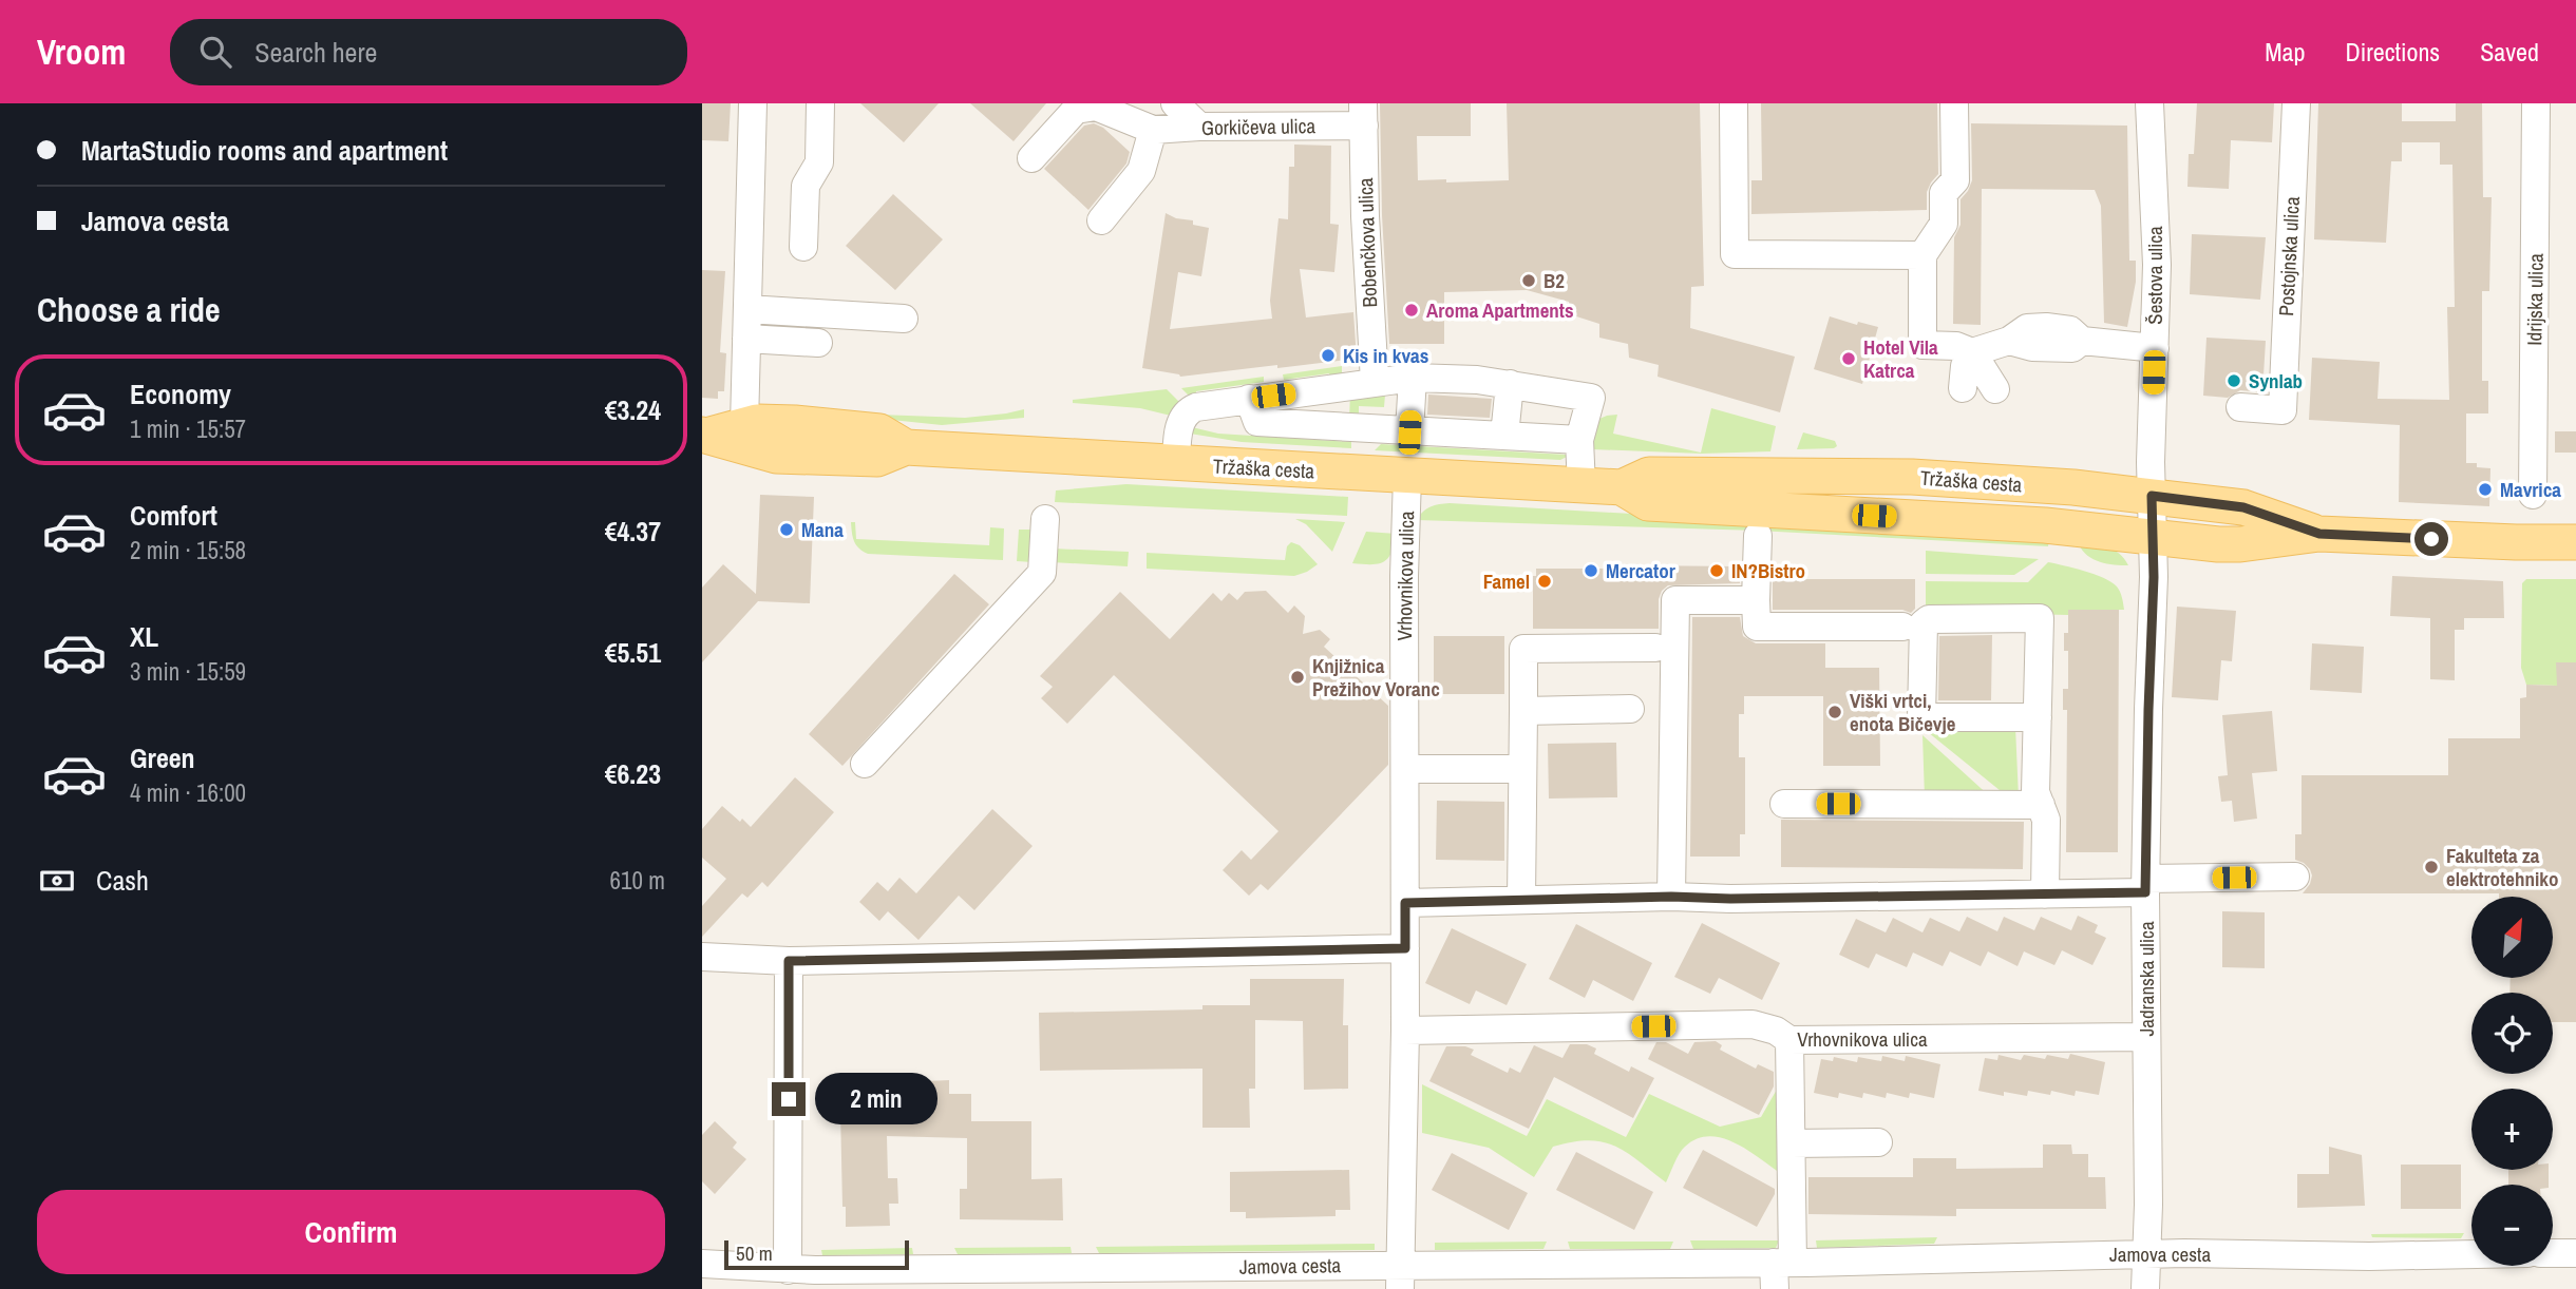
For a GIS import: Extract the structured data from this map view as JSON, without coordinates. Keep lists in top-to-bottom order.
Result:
{
  "streets": {
    "main road": ["Tržaška cesta"],
    "street": [
      "Gorkičeva ulica",
      "Bobenčkova ulica",
      "Postojnska ulica",
      "Šestova ulica",
      "Idrijska ulica",
      "Vrhovnikova ulica",
      "Jadranska ulica",
      "Jamova cesta"
    ]
  },
  "crossings": [
    ["Gorkičeva ulica", "Bobenčkova ulica"],
    ["Šestova ulica", "Tržaška cesta"],
    ["Šestova ulica", "Jadranska ulica"],
    ["Tržaška cesta", "Vrhovnikova ulica"],
    ["Tržaška cesta", "Jadranska ulica"],
    ["Vrhovnikova ulica", "Jadranska ulica"],
    ["Vrhovnikova ulica", "Jamova cesta"],
    ["Jadranska ulica", "Jamova cesta"]
  ],
  "places": [
    "B2",
    "Aroma Apartments",
    "Kis in kvas",
    "Hotel Vila Katrca",
    "Synlab",
    "Mavrica",
    "Mana",
    "Mercator",
    "IN?Bistro",
    "Famel",
    "Knjižnica Prežihov Voranc",
    "Viški vrtci, enota Bičevje",
    "Fakulteta za elektrotehniko"
  ],
  "scale_bar": "50 m",
  "north": "top right",
  "page": {
    "header": "Vroom",
    "search": "Search here",
    "nav": ["Map", "Directions", "Saved"],
    "banner": ["MartaStudio rooms and apartment", "Jamova cesta"],
    "heading": "Choose a ride",
    "list": [
      {
        "name": "Economy",
        "note": "1 min · 15:57",
        "value": "€3.24"
      },
      {
        "name": "Comfort",
        "note": "2 min · 15:58",
        "value": "€4.37"
      },
      {
        "name": "XL",
        "note": "3 min · 15:59",
        "value": "€5.51"
      },
      {
        "name": "Green",
        "note": "4 min · 16:00",
        "value": "€6.23"
      }
    ],
    "pay": ["Cash", "610 m"],
    "map_buttons": ["+", "−"],
    "bubble": "2 min",
    "buttons": "Confirm",
    "scale": "50 m"
  }
}
